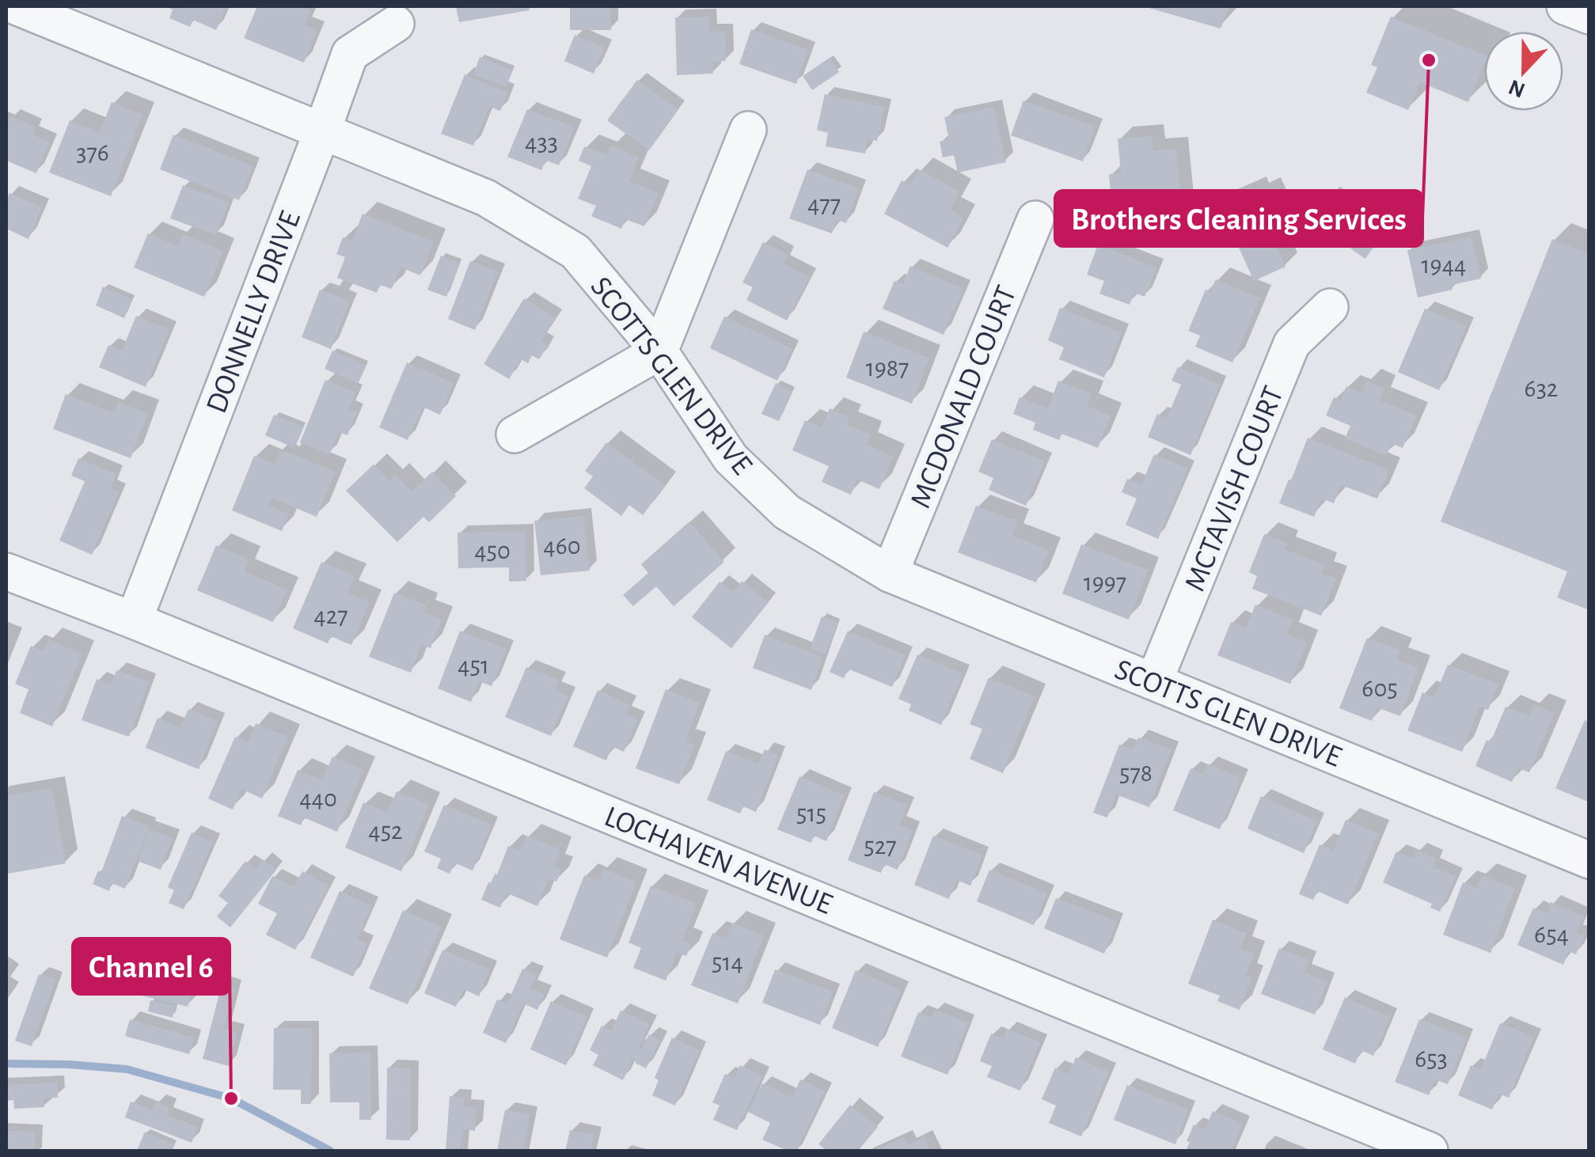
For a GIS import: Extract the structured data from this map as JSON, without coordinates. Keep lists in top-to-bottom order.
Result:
{
  "streets": {
    "street": [
      "DONNELLY DRIVE",
      "SCOTTS GLEN DRIVE",
      "MCDONALD COURT",
      "MCTAVISH COURT",
      "LOCHAVEN AVENUE"
    ]
  },
  "crossings": [
    ["DONNELLY DRIVE", "SCOTTS GLEN DRIVE"],
    ["DONNELLY DRIVE", "LOCHAVEN AVENUE"],
    ["SCOTTS GLEN DRIVE", "MCDONALD COURT"],
    ["SCOTTS GLEN DRIVE", "MCTAVISH COURT"]
  ],
  "places": ["Brothers Cleaning Services", "Channel 6"],
  "house_numbers": [
    "433",
    "376",
    "477",
    "1944",
    "1987",
    "632",
    "460",
    "450",
    "1997",
    "427",
    "451",
    "605",
    "578",
    "440",
    "515",
    "452",
    "527",
    "654",
    "514",
    "653"
  ],
  "north": "bottom"
}
